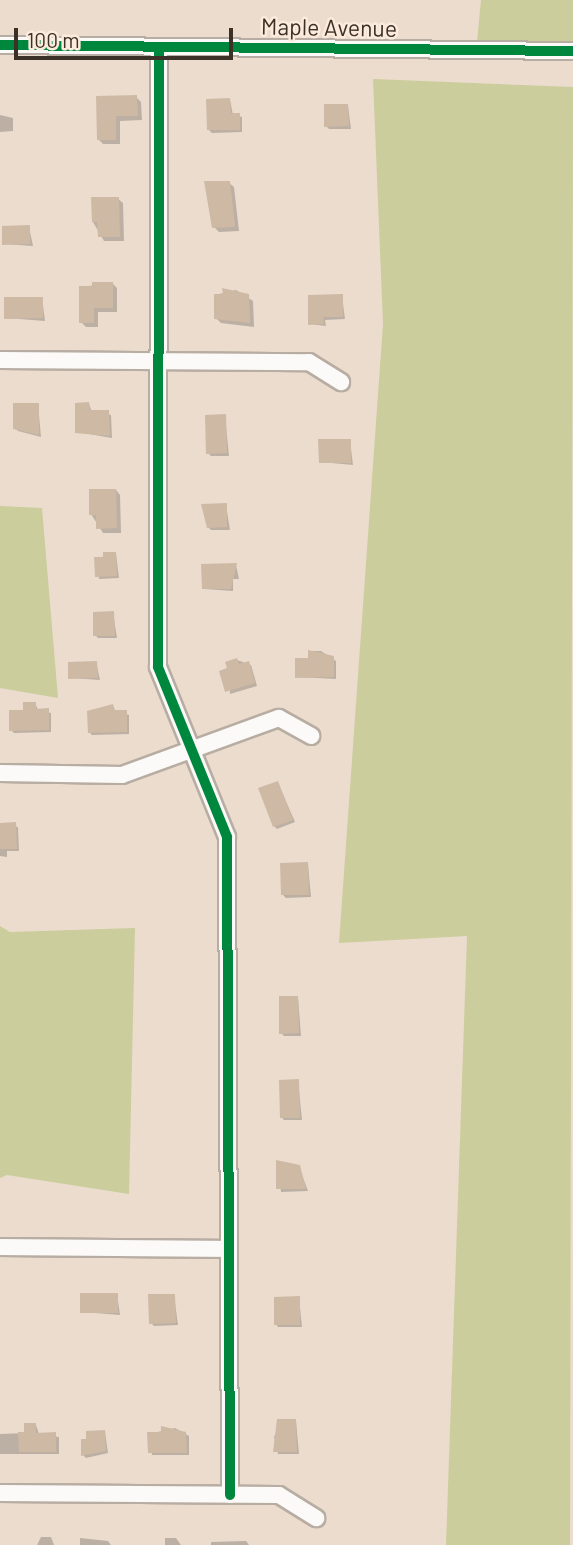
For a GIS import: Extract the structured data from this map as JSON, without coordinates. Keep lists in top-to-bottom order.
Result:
{
  "streets": {
    "street": ["Maple Avenue"]
  },
  "scale_bar": "100 m"
}
